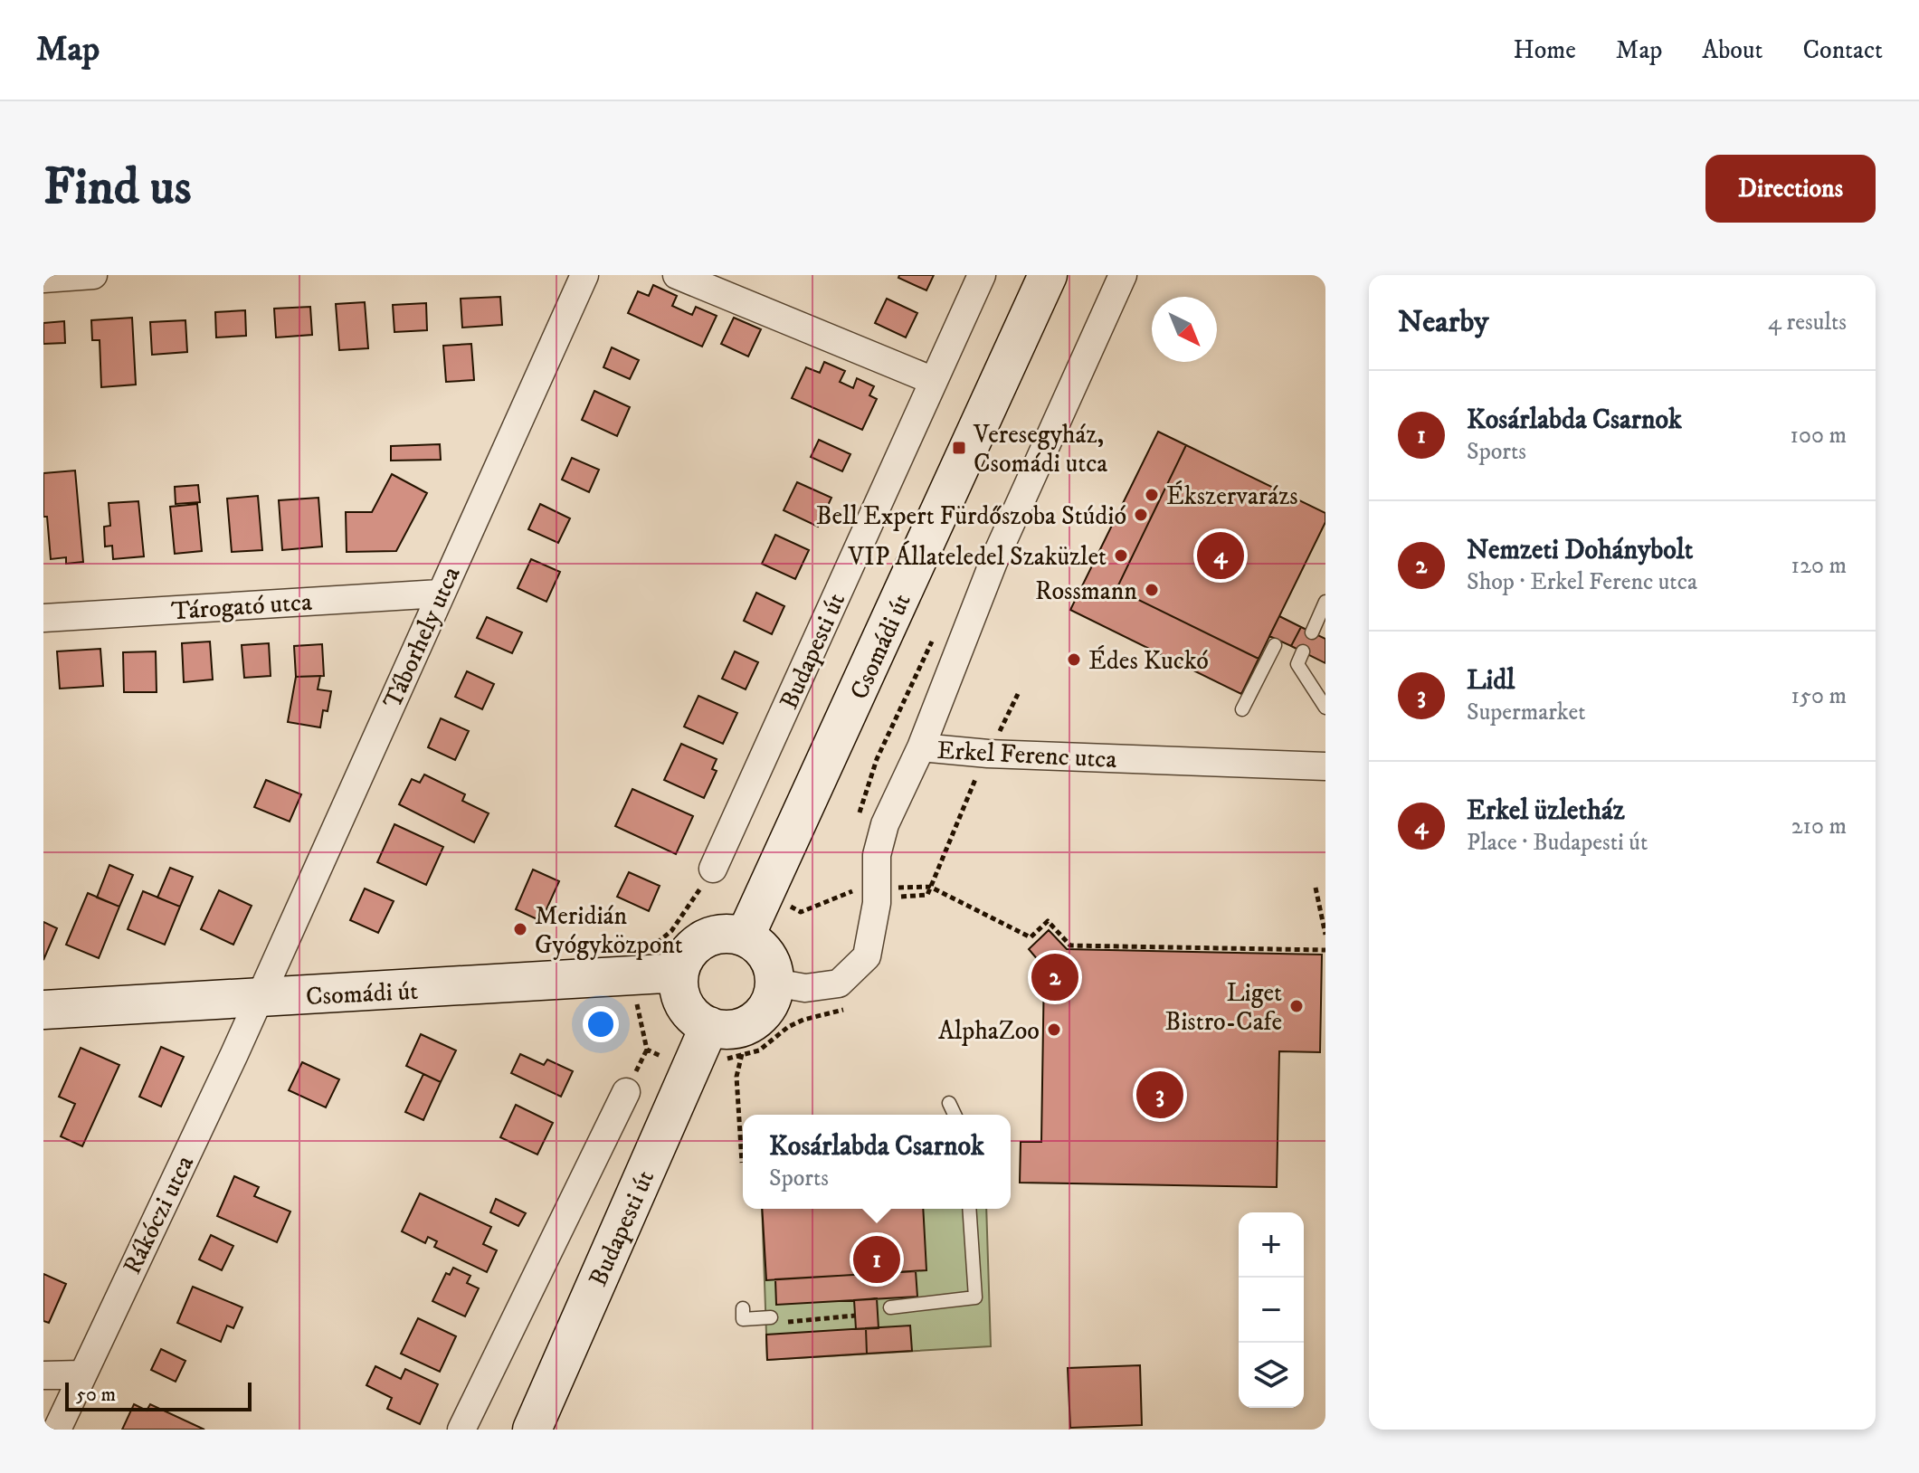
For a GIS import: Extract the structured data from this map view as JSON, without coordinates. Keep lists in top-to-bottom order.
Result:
{
  "streets": {
    "main road": ["Csomádi út", "Budapesti út"],
    "street": [
      "Tárogató utca",
      "Táborhely utca",
      "Erkel Ferenc utca",
      "Rákóczi utca"
    ]
  },
  "crossings": [
    ["Tárogató utca", "Táborhely utca"],
    ["Táborhely utca", "Csomádi út"],
    ["Táborhely utca", "Rákóczi utca"],
    ["Csomádi út", "Budapesti út"],
    ["Csomádi út", "Erkel Ferenc utca"],
    ["Csomádi út", "Rákóczi utca"],
    ["Budapesti út", "Erkel Ferenc utca"]
  ],
  "places": {
    "transit": ["Veresegyház, Csomádi utca"],
    "other": [
      "Ékszervarázs",
      "Bell Expert Fürdőszoba Stúdió",
      "VIP Állateledel Szaküzlet",
      "Rossmann",
      "Édes Kuckó",
      "Meridián Gyógyközpont",
      "Liget Bistro-Cafe",
      "AlphaZoo"
    ]
  },
  "scale_bar": "50 m",
  "north": "bottom right",
  "page": {
    "header": "Map",
    "nav": [
      "Home",
      "Map",
      "About",
      "Contact"
    ],
    "buttons": "Directions",
    "title": "Find us",
    "heading": ["Nearby", "4 results"],
    "list": [
      {
        "mark": "1",
        "name": "Kosárlabda Csarnok",
        "note": "Sports",
        "value": "100 m"
      },
      {
        "mark": "2",
        "name": "Nemzeti Dohánybolt",
        "note": "Shop · Erkel Ferenc utca",
        "value": "120 m"
      },
      {
        "mark": "3",
        "name": "Lidl",
        "note": "Supermarket",
        "value": "150 m"
      },
      {
        "mark": "4",
        "name": "Erkel üzletház",
        "note": "Place · Budapesti út",
        "value": "210 m"
      }
    ],
    "pins": [
      "4",
      "2",
      "3",
      "1"
    ],
    "popup": ["Kosárlabda Csarnok", "Sports"],
    "map_buttons": ["+", "−"],
    "scale": "50 m"
  }
}
